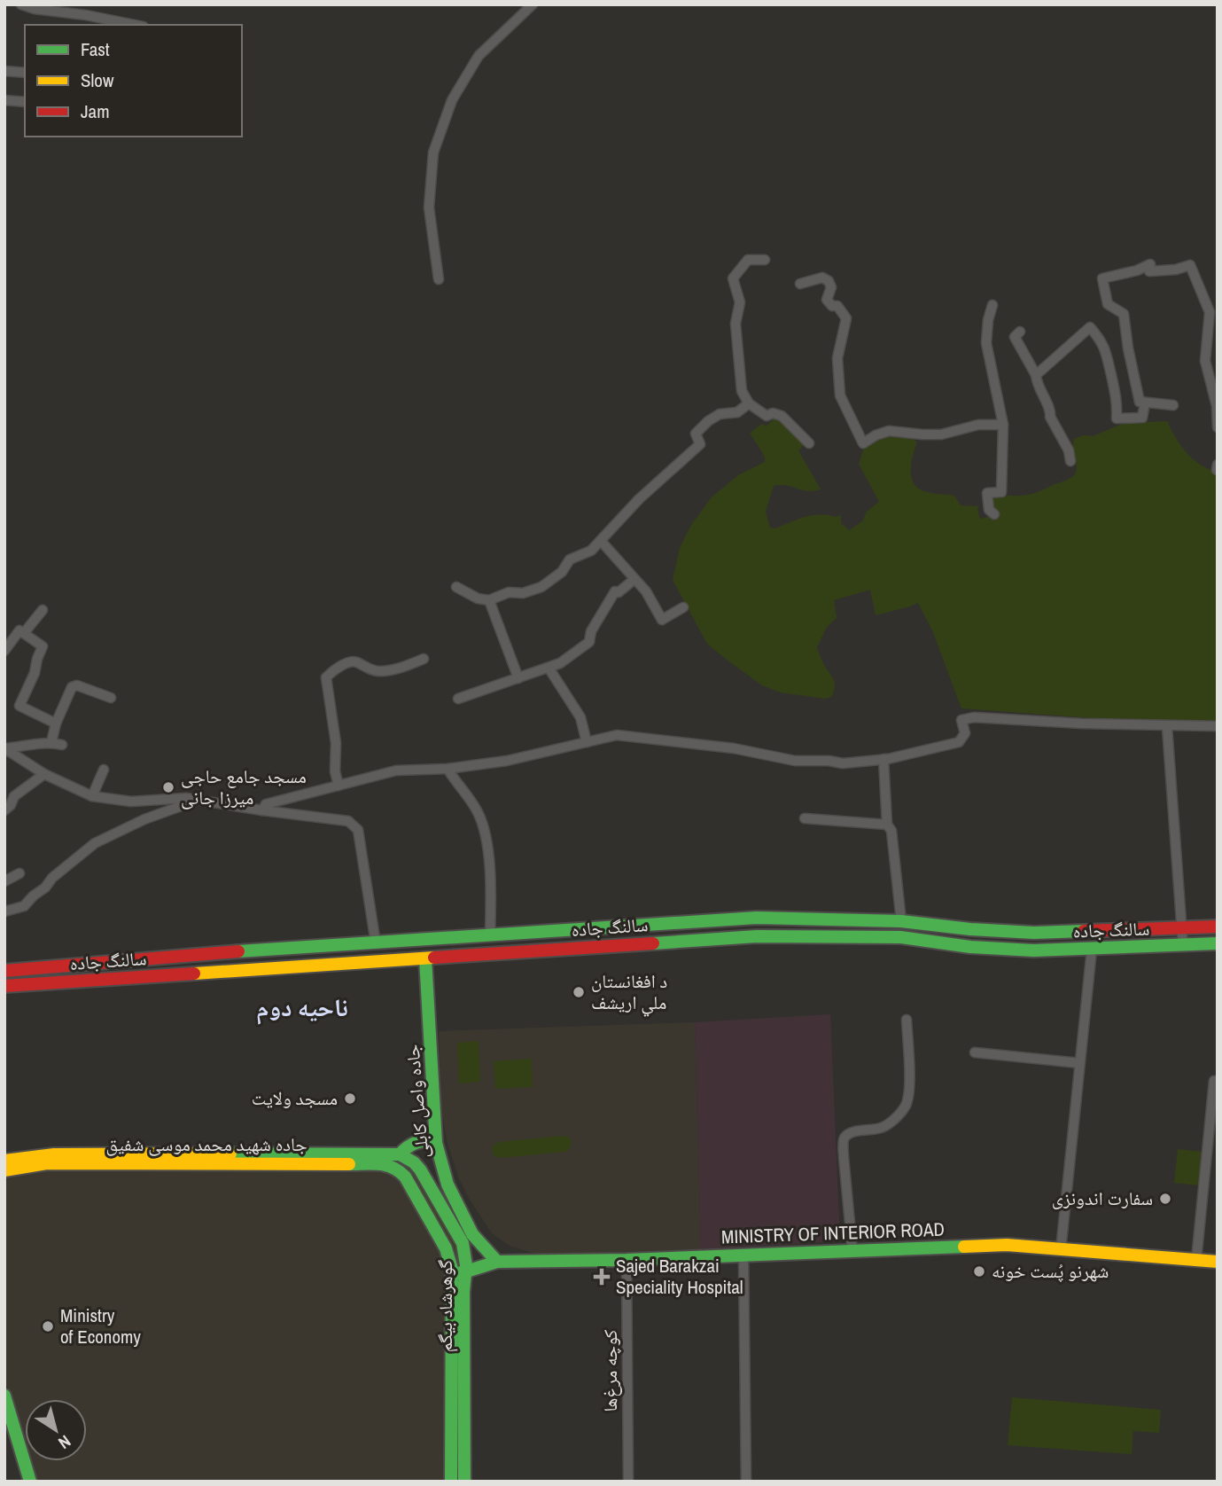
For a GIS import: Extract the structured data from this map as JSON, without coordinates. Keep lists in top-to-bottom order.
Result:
{
  "streets": {
    "main road": [
      "سالنگ جاده",
      "جاده واصل کابلی",
      "جاده شهید محمد موسی شفیق",
      "MINISTRY OF INTERIOR ROAD",
      "گوهرشاد بیگم"
    ],
    "street": ["کوچه مرغ‌ها"]
  },
  "crossings": [
    ["سالنگ جاده", "جاده واصل کابلی"],
    ["جاده واصل کابلی", "MINISTRY OF INTERIOR ROAD"],
    ["جاده شهید محمد موسی شفیق", "گوهرشاد بیگم"],
    ["MINISTRY OF INTERIOR ROAD", "گوهرشاد بیگم"],
    ["MINISTRY OF INTERIOR ROAD", "کوچه مرغ‌ها"]
  ],
  "districts": ["ناحیه دوم"],
  "places": {
    "other": [
      "مسجد جامع حاجی میرزا جانی",
      "د افغانستان ملي اریشف",
      "مسجد ولایت",
      "سفارت اندونزی",
      "شهرنو پُست خونه",
      "Ministry of Economy"
    ],
    "health": ["Sajed Barakzai Speciality Hospital"]
  },
  "legend": ["Fast", "Slow", "Jam"],
  "north": "bottom right"
}
